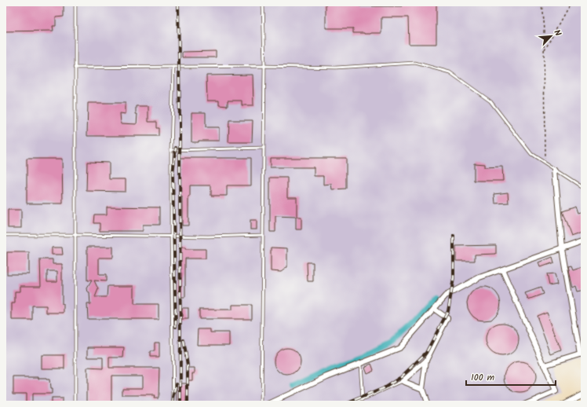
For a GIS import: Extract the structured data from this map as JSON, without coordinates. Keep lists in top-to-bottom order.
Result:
{
  "scale_bar": "100 m",
  "north": "top right"
}
